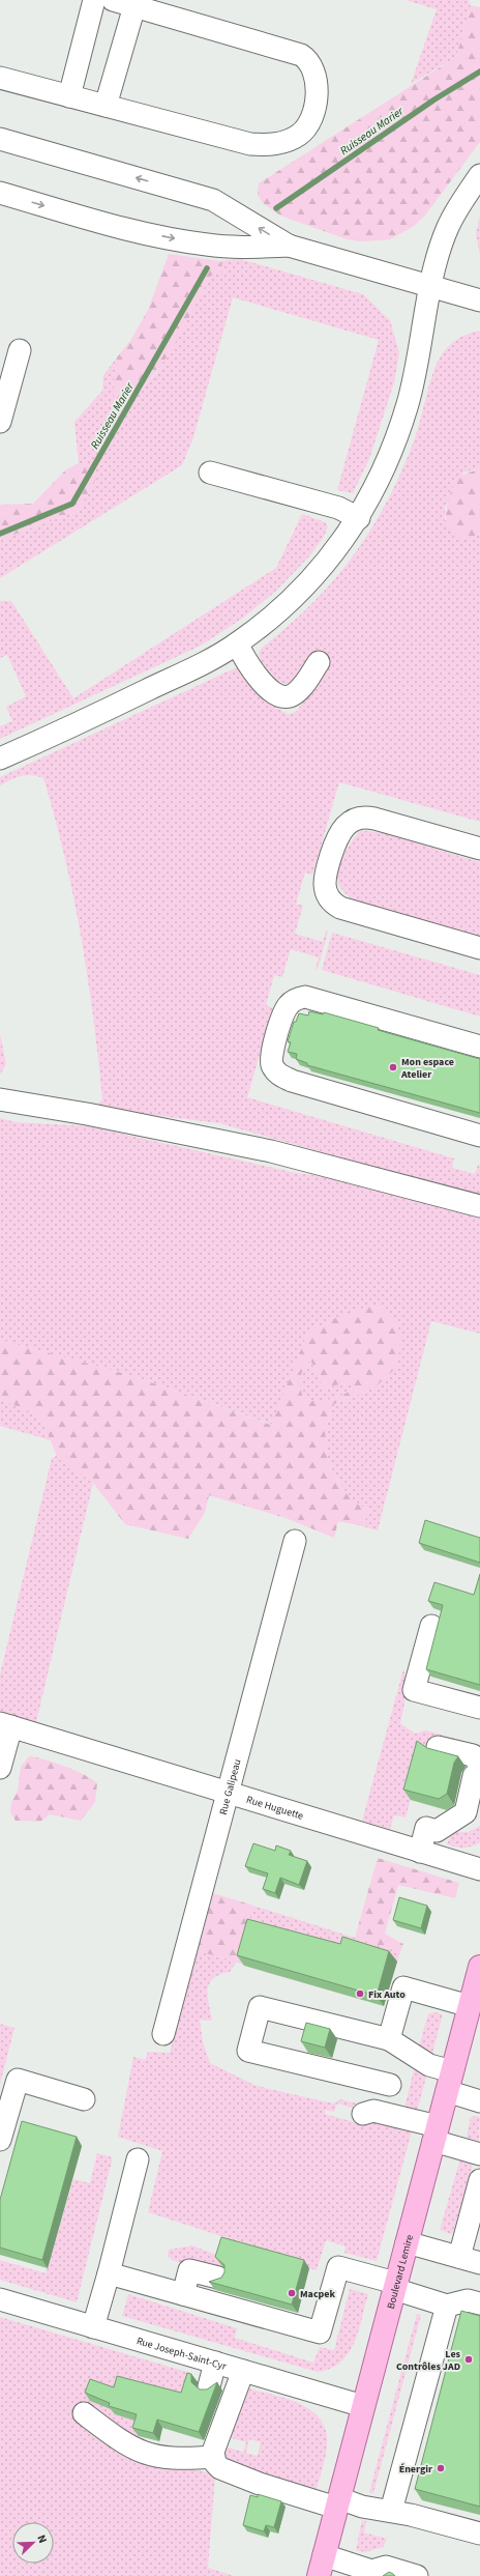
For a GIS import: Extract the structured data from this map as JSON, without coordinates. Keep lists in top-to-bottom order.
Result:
{
  "streets": {
    "main road": ["Boulevard Lemire"],
    "street": ["Rue Galipeau", "Rue Huguette", "Rue Joseph-Saint-Cyr"]
  },
  "crossings": [
    ["Rue Galipeau", "Rue Huguette"],
    ["Boulevard Lemire", "Rue Joseph-Saint-Cyr"]
  ],
  "water": ["Ruisseau Marier"],
  "places": [
    "Mon espace Atelier",
    "Fix Auto",
    "Macpek",
    "Les Contrôles JAD",
    "Énergir"
  ],
  "north": "top right"
}
